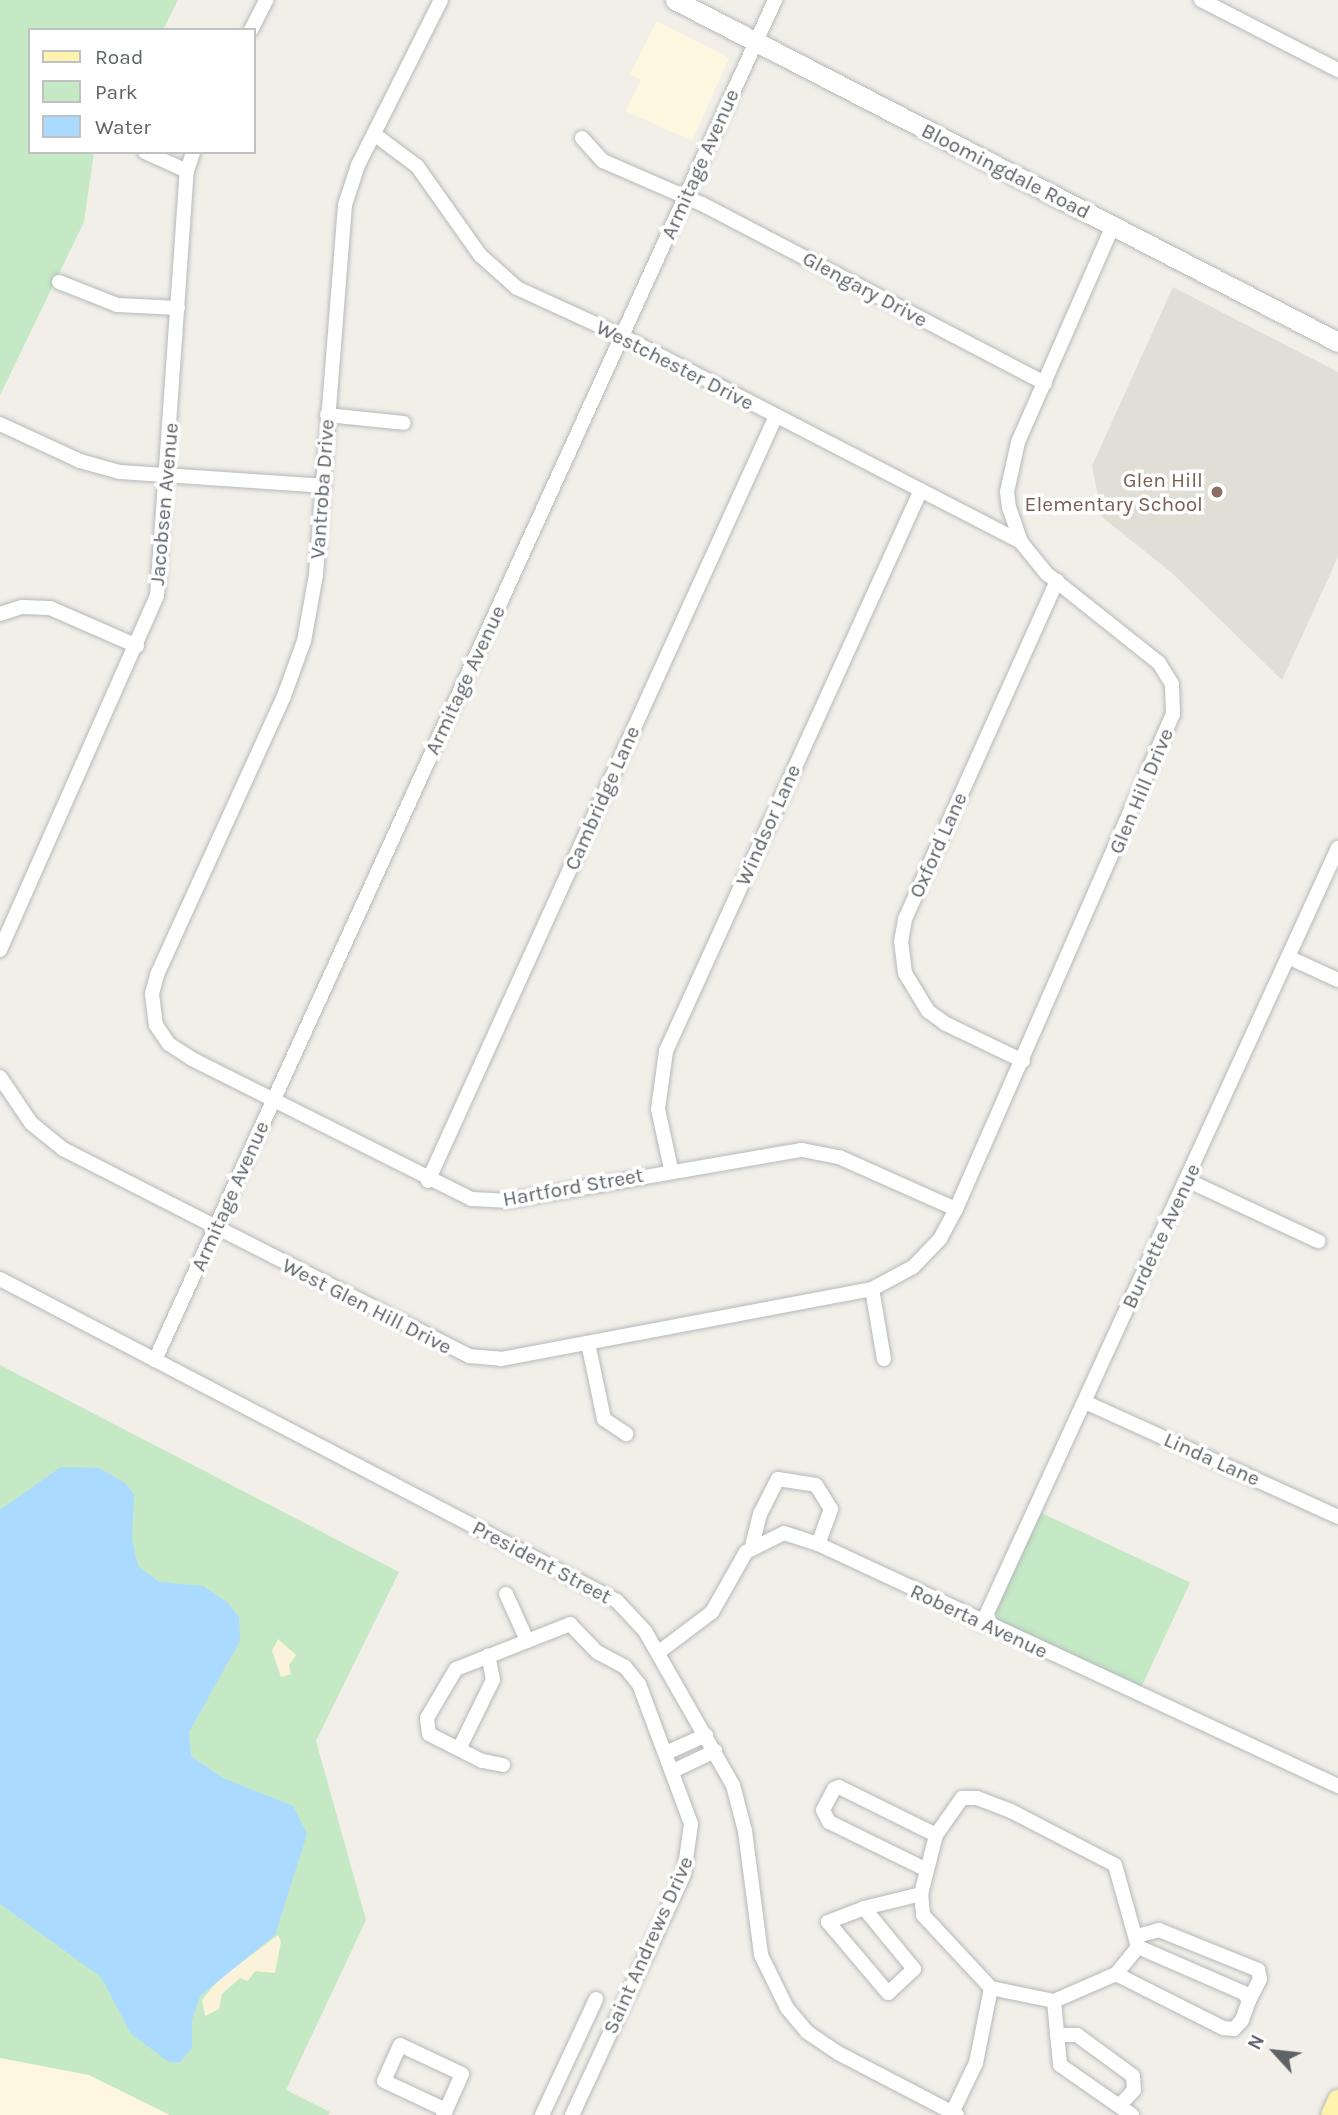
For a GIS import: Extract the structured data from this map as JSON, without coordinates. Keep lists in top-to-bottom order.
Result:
{
  "streets": {
    "main road": ["Bloomingdale Road"],
    "street": [
      "Armitage Avenue",
      "Glengary Drive",
      "Westchester Drive",
      "Vantroba Drive",
      "Jacobsen Avenue",
      "Glen Hill Drive",
      "Cambridge Lane",
      "Windsor Lane",
      "Oxford Lane",
      "Hartford Street",
      "Burdette Avenue",
      "West Glen Hill Drive",
      "Linda Lane",
      "President Street",
      "Roberta Avenue",
      "Saint Andrews Drive"
    ]
  },
  "crossings": [
    ["Armitage Avenue", "Bloomingdale Road"],
    ["Armitage Avenue", "Glengary Drive"],
    ["Armitage Avenue", "Westchester Drive"],
    ["Armitage Avenue", "Hartford Street"],
    ["Armitage Avenue", "West Glen Hill Drive"],
    ["Armitage Avenue", "President Street"],
    ["Bloomingdale Road", "Glen Hill Drive"],
    ["Glengary Drive", "Glen Hill Drive"],
    ["Westchester Drive", "Vantroba Drive"],
    ["Westchester Drive", "Glen Hill Drive"],
    ["Westchester Drive", "Cambridge Lane"],
    ["Westchester Drive", "Windsor Lane"],
    ["Vantroba Drive", "Hartford Street"],
    ["Glen Hill Drive", "Oxford Lane"],
    ["Glen Hill Drive", "Hartford Street"],
    ["Glen Hill Drive", "West Glen Hill Drive"],
    ["Cambridge Lane", "Hartford Street"],
    ["Windsor Lane", "Hartford Street"],
    ["Burdette Avenue", "Linda Lane"],
    ["Burdette Avenue", "Roberta Avenue"]
  ],
  "places": ["Glen Hill Elementary School"],
  "legend": ["Road", "Park", "Water"],
  "north": "top left"
}
